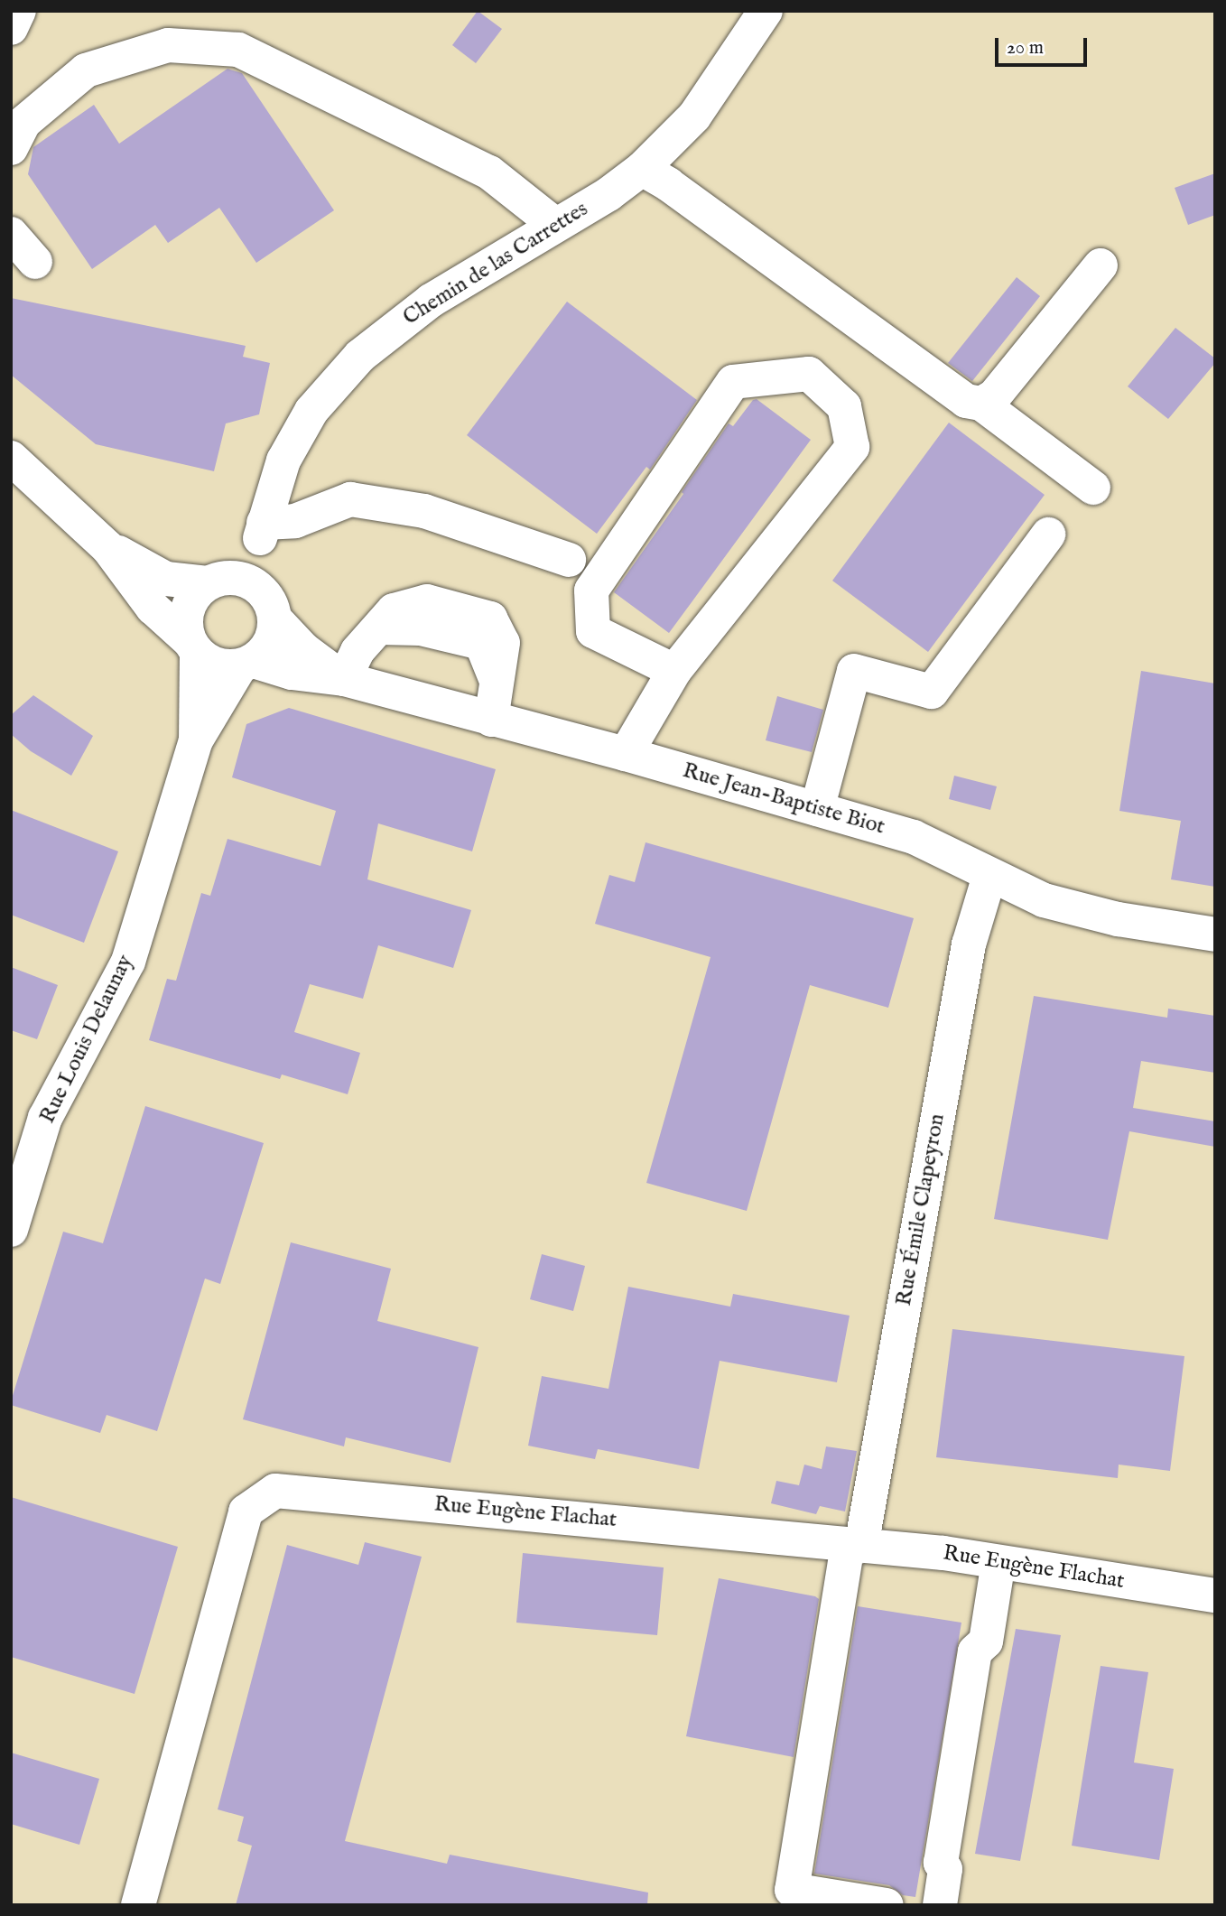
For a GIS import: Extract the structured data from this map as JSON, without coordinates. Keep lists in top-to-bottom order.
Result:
{
  "streets": {
    "street": [
      "Chemin de las Carrettes",
      "Rue Jean-Baptiste Biot",
      "Rue Louis Delaunay",
      "Rue Émile Clapeyron",
      "Rue Eugène Flachat"
    ]
  },
  "crossings": [
    ["Chemin de las Carrettes", "Rue Jean-Baptiste Biot"],
    ["Chemin de las Carrettes", "Rue Louis Delaunay"],
    ["Rue Jean-Baptiste Biot", "Rue Louis Delaunay"],
    ["Rue Jean-Baptiste Biot", "Rue Émile Clapeyron"],
    ["Rue Émile Clapeyron", "Rue Eugène Flachat"]
  ],
  "scale_bar": "20 m"
}
